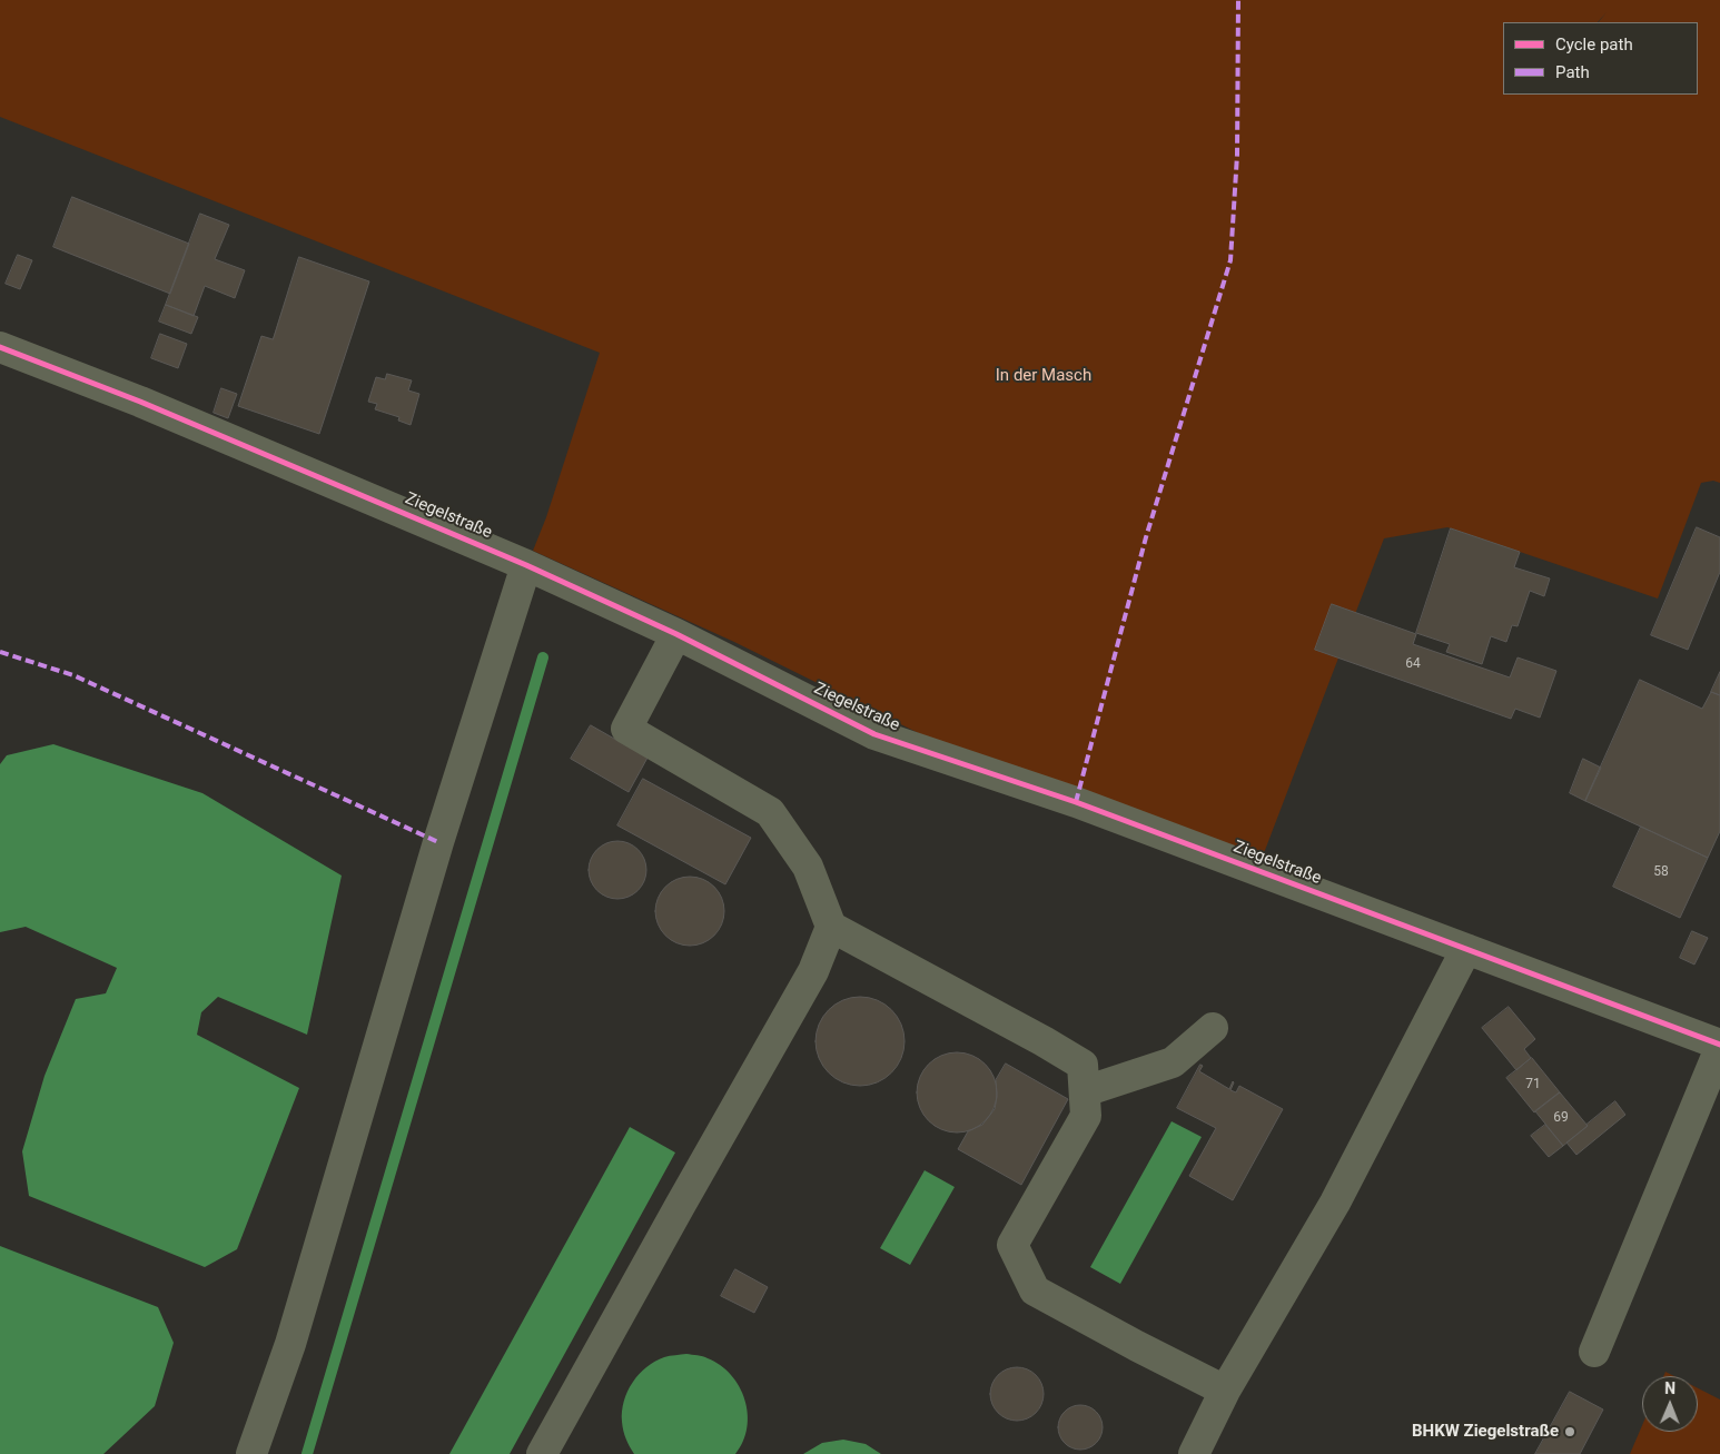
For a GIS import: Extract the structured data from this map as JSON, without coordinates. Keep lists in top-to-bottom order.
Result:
{
  "streets": {
    "street": ["Ziegelstraße"]
  },
  "parks": ["In der Masch"],
  "places": ["BHKW Ziegelstraße"],
  "house_numbers": [
    "64",
    "58",
    "71",
    "69"
  ],
  "legend": ["Cycle path", "Path"],
  "north": "top"
}
